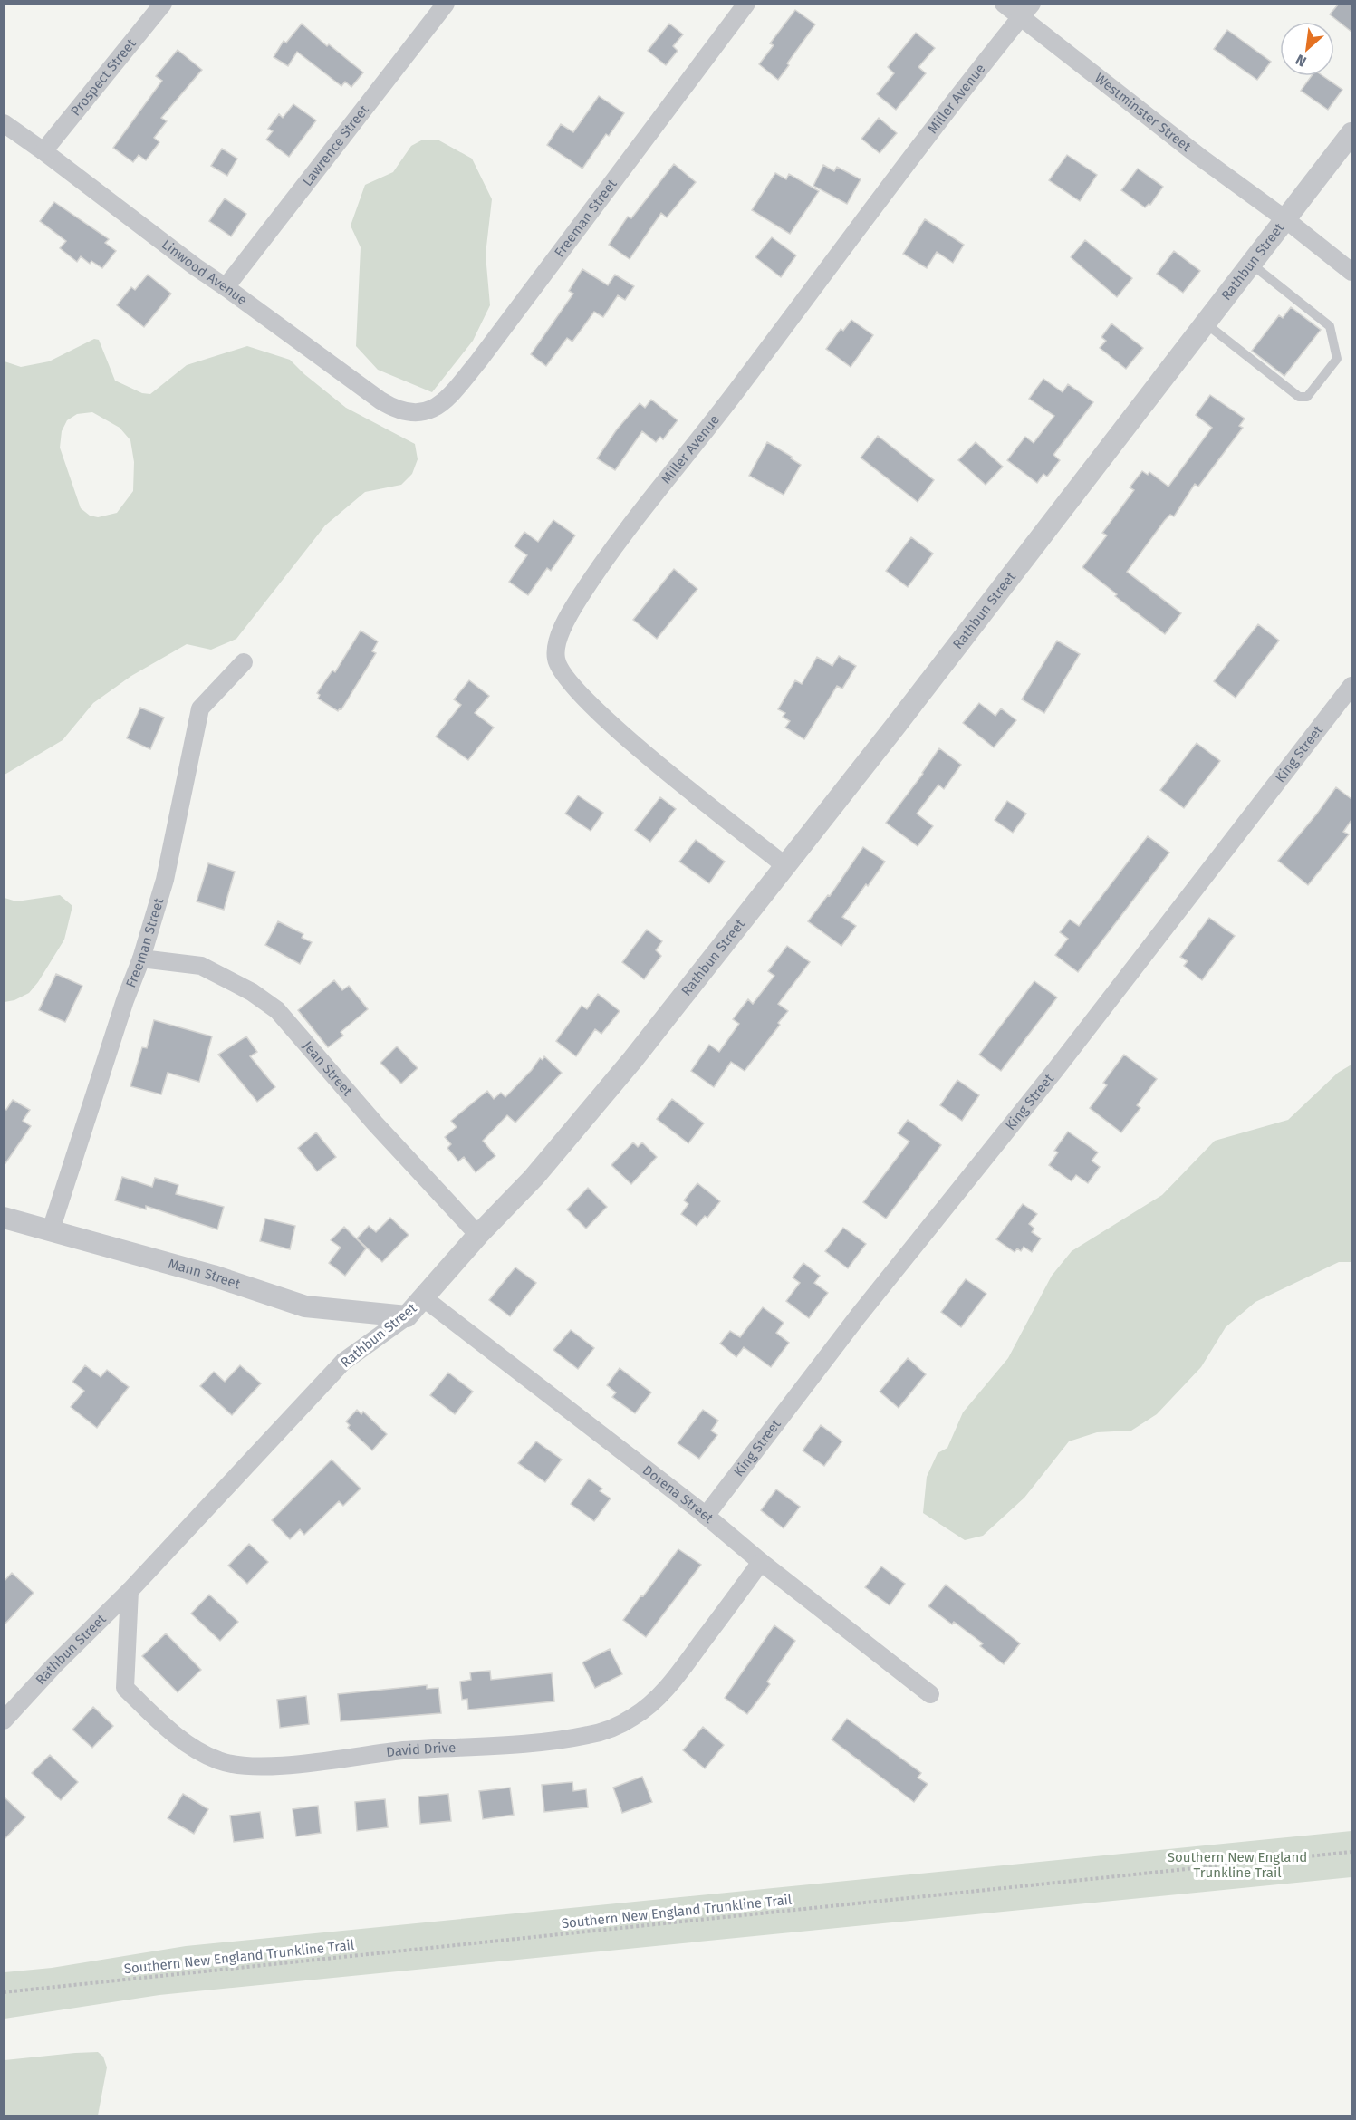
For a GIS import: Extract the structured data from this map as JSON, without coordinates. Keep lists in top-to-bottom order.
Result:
{
  "streets": {
    "street": [
      "Prospect Street",
      "Miller Avenue",
      "Westminster Street",
      "Lawrence Street",
      "Freeman Street",
      "Rathbun Street",
      "Linwood Avenue",
      "King Street",
      "Jean Street",
      "Mann Street",
      "Dorena Street",
      "David Drive"
    ],
    "path": ["Southern New England Trunkline Trail"]
  },
  "crossings": [
    ["Prospect Street", "Linwood Avenue"],
    ["Miller Avenue", "Westminster Street"],
    ["Miller Avenue", "Rathbun Street"],
    ["Westminster Street", "Rathbun Street"],
    ["Lawrence Street", "Linwood Avenue"],
    ["Freeman Street", "Linwood Avenue"],
    ["Freeman Street", "Jean Street"],
    ["Freeman Street", "Mann Street"],
    ["Rathbun Street", "Jean Street"],
    ["Rathbun Street", "Mann Street"],
    ["Rathbun Street", "Dorena Street"],
    ["Rathbun Street", "David Drive"],
    ["King Street", "Dorena Street"],
    ["Dorena Street", "David Drive"]
  ],
  "parks": ["Southern New England Trunkline Trail"],
  "north": "bottom left"
}
